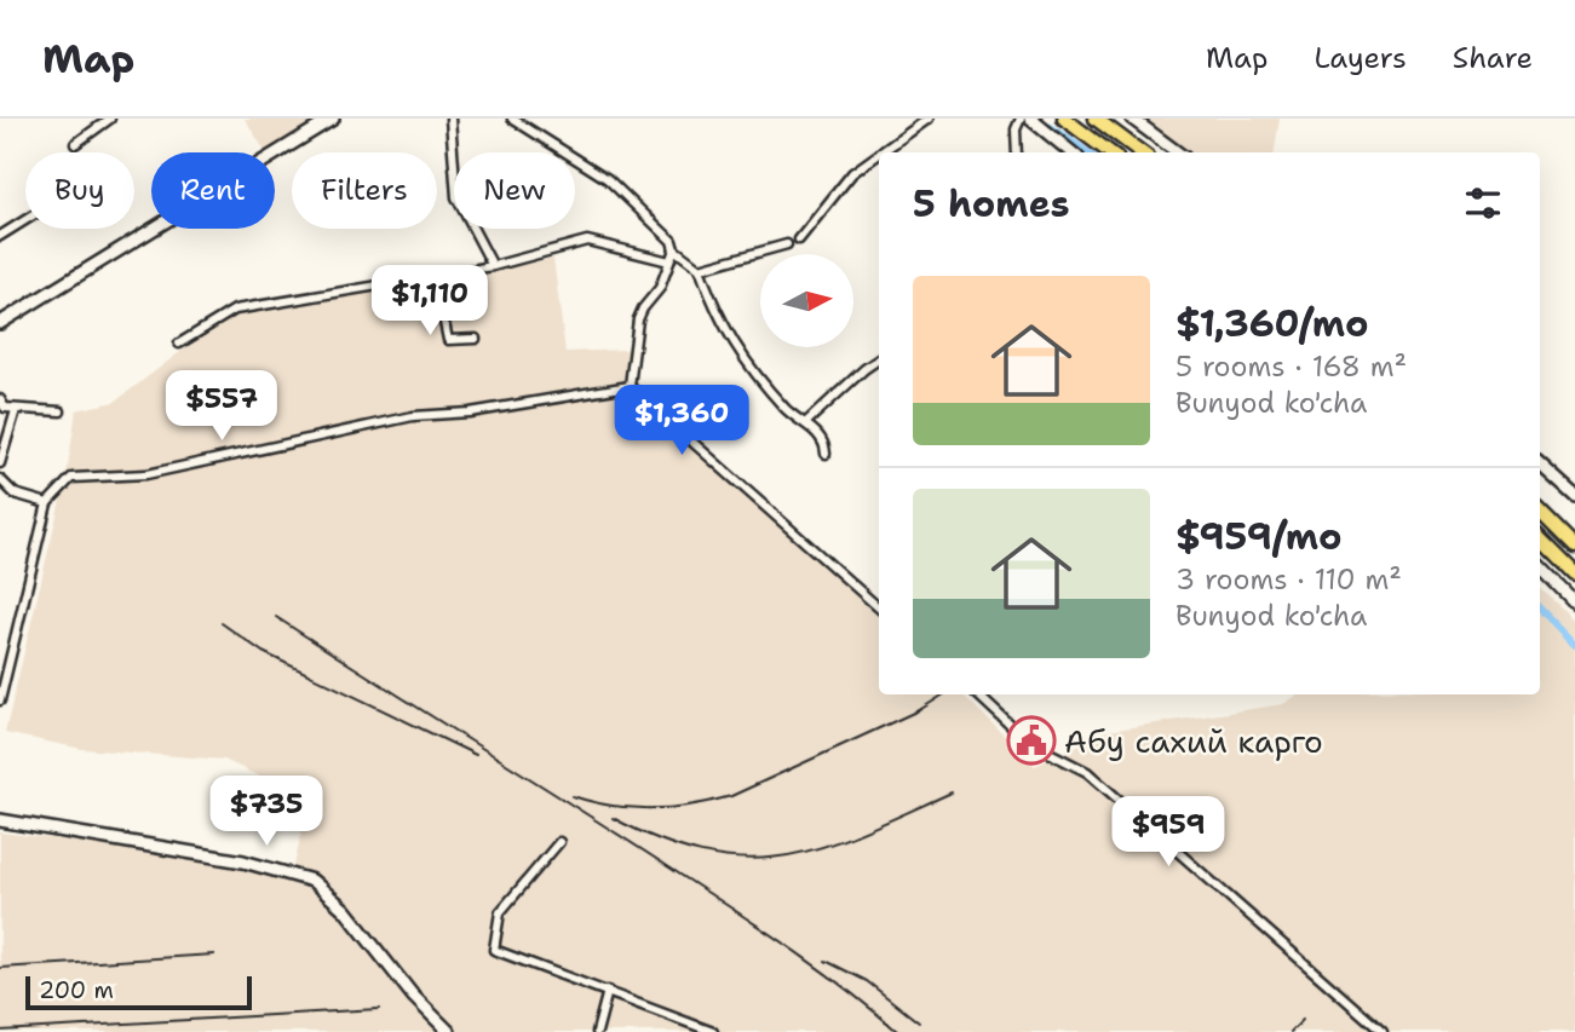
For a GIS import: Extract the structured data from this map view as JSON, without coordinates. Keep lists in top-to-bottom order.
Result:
{
  "places": {
    "public building": ["Абу сахий карго"]
  },
  "scale_bar": "200 m",
  "north": "right",
  "page": {
    "header": "Map",
    "nav": ["Map", "Layers", "Share"],
    "chip": [
      "Buy",
      "Rent",
      "Filters",
      "New"
    ],
    "heading": "5 homes",
    "list": [
      {
        "name": "$1,360/mo",
        "note": "5 rooms · 168 m² · Bunyod ko'cha"
      },
      {
        "name": "$959/mo",
        "note": "3 rooms · 110 m² · Bunyod ko'cha"
      }
    ],
    "price": [
      "$1,110",
      "$557",
      "$1,360",
      "$735",
      "$959"
    ],
    "scale": "200 m"
  }
}
